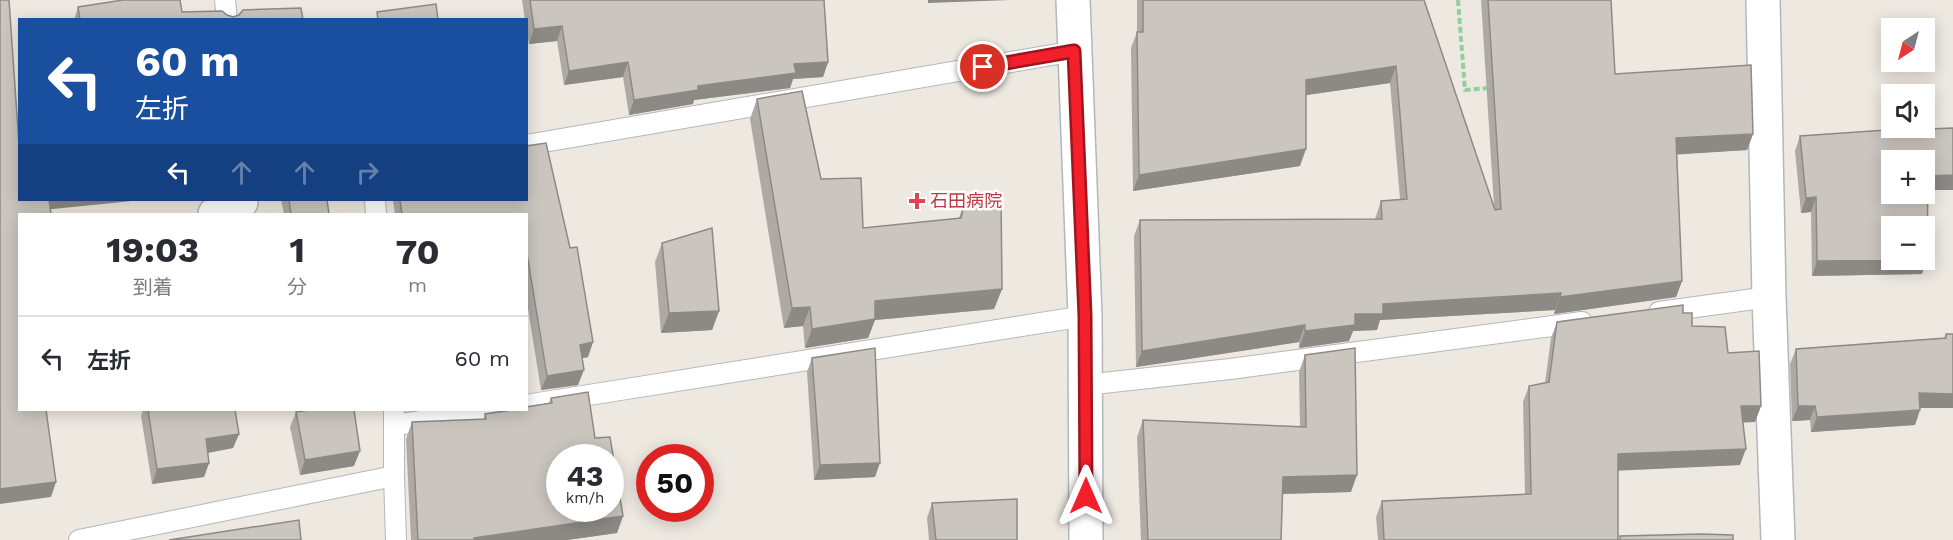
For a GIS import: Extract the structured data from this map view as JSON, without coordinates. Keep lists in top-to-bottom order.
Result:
{
  "places": {
    "health": ["石田病院"]
  },
  "north": "bottom left",
  "page": {
    "map_buttons": ["+", "−"],
    "turn": ["60 m", "左折"],
    "eta": [
      "19:03",
      "到着",
      "1",
      "分",
      "70",
      "m"
    ],
    "list": [
      {
        "name": "左折",
        "value": "60 m"
      }
    ],
    "speed": "43 km/h",
    "limit": "50"
  }
}
